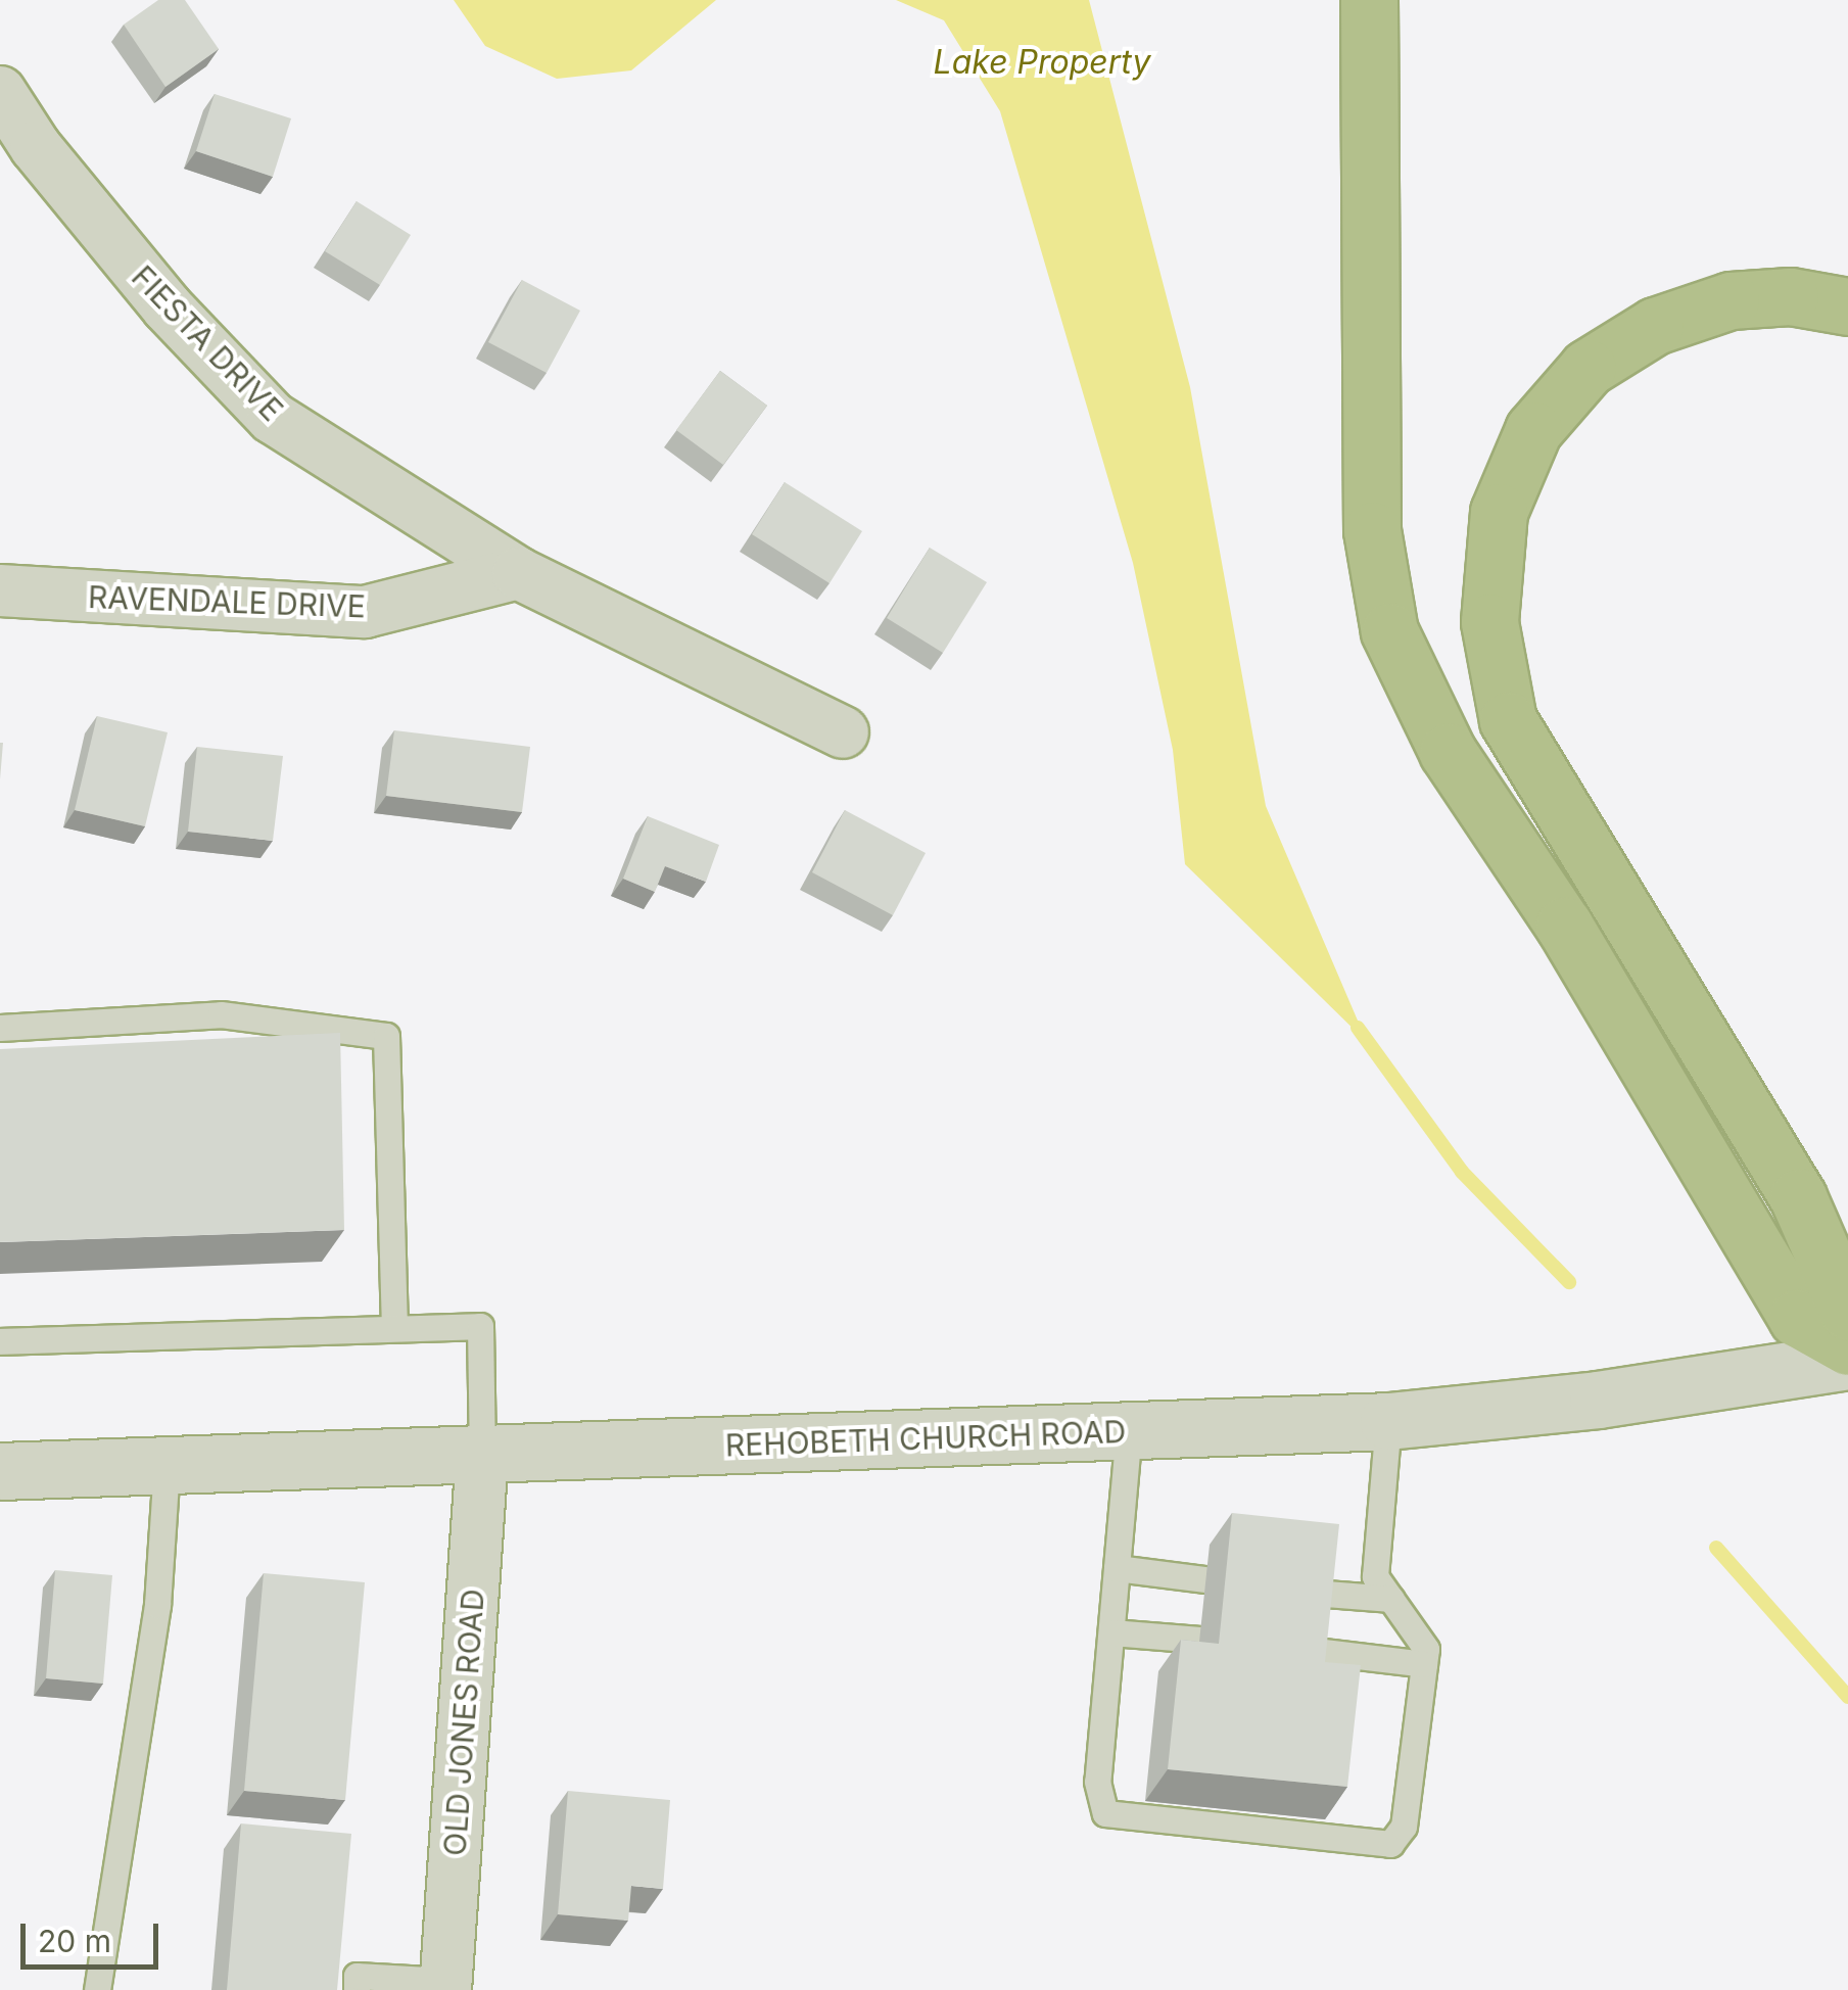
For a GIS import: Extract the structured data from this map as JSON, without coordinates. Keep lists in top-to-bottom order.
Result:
{
  "streets": {
    "street": [
      "FIESTA DRIVE",
      "RAVENDALE DRIVE",
      "REHOBETH CHURCH ROAD",
      "OLD JONES ROAD"
    ]
  },
  "crossings": [
    ["FIESTA DRIVE", "RAVENDALE DRIVE"],
    ["REHOBETH CHURCH ROAD", "OLD JONES ROAD"]
  ],
  "water": ["Lake Property"],
  "scale_bar": "20 m"
}
